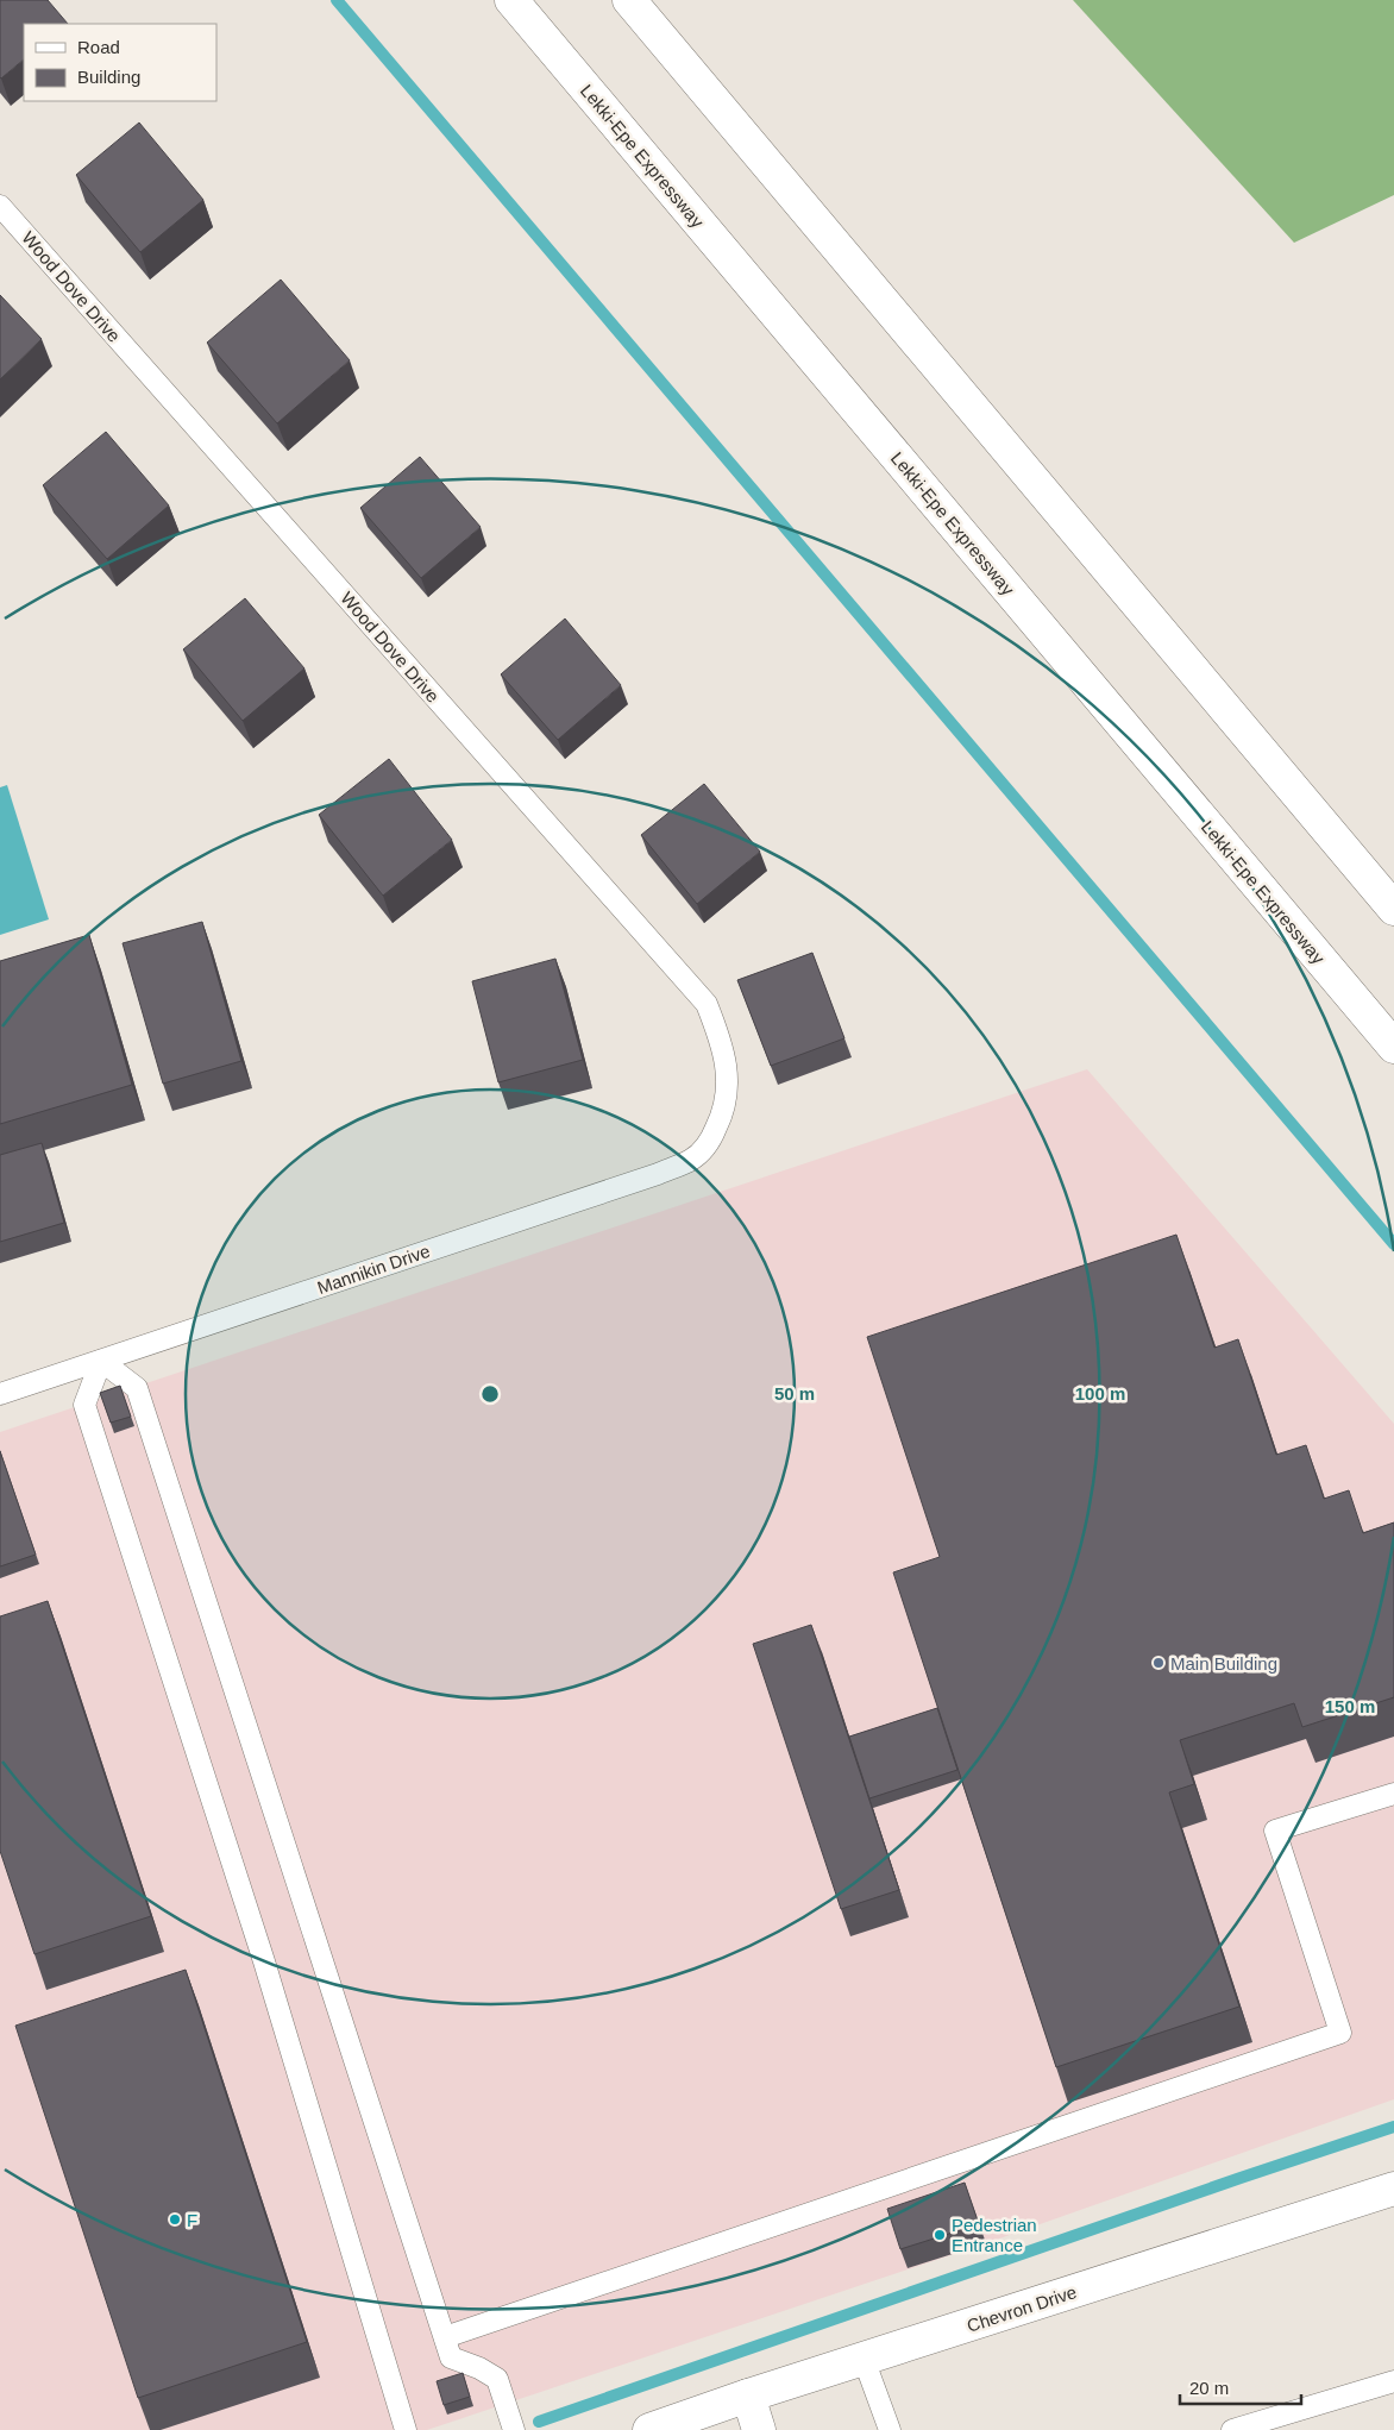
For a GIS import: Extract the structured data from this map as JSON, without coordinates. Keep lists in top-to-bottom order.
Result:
{
  "streets": {
    "main road": ["Lekki-Epe Expressway", "Chevron Drive"],
    "lane": ["Wood Dove Drive", "Mannikin Drive"]
  },
  "crossings": [
    ["Wood Dove Drive", "Mannikin Drive"]
  ],
  "places": ["Main Building", "F", "Pedestrian Entrance"],
  "legend": ["Road", "Building"],
  "scale_bar": "20 m",
  "rings": ["50 m", "100 m", "150 m"]
}
